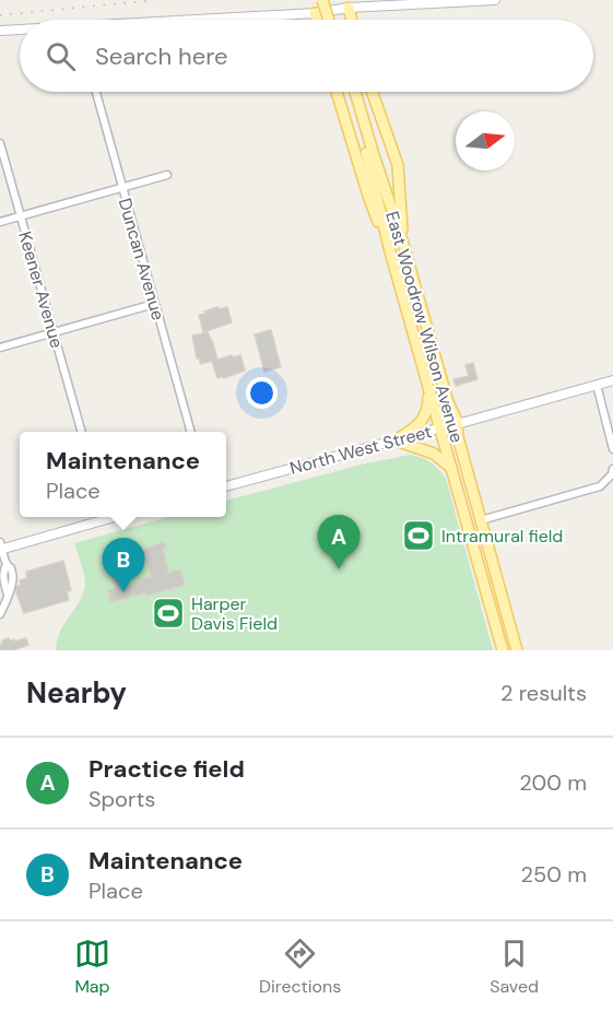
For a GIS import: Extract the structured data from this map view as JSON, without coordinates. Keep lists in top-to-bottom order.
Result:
{
  "streets": {
    "main road": ["East Woodrow Wilson Avenue"],
    "street": ["Duncan Avenue", "Keener Avenue", "North West Street"]
  },
  "crossings": [
    ["East Woodrow Wilson Avenue", "North West Street"]
  ],
  "places": {
    "sports": ["Intramural field", "Harper Davis Field"]
  },
  "north": "right",
  "page": {
    "search": "Search here",
    "popup": ["Maintenance", "Place"],
    "pins": ["A", "B"],
    "heading": ["Nearby", "2 results"],
    "list": [
      {
        "mark": "A",
        "name": "Practice field",
        "note": "Sports",
        "value": "200 m"
      },
      {
        "mark": "B",
        "name": "Maintenance",
        "note": "Place",
        "value": "250 m"
      }
    ],
    "nav": ["Map", "Directions", "Saved"]
  }
}
